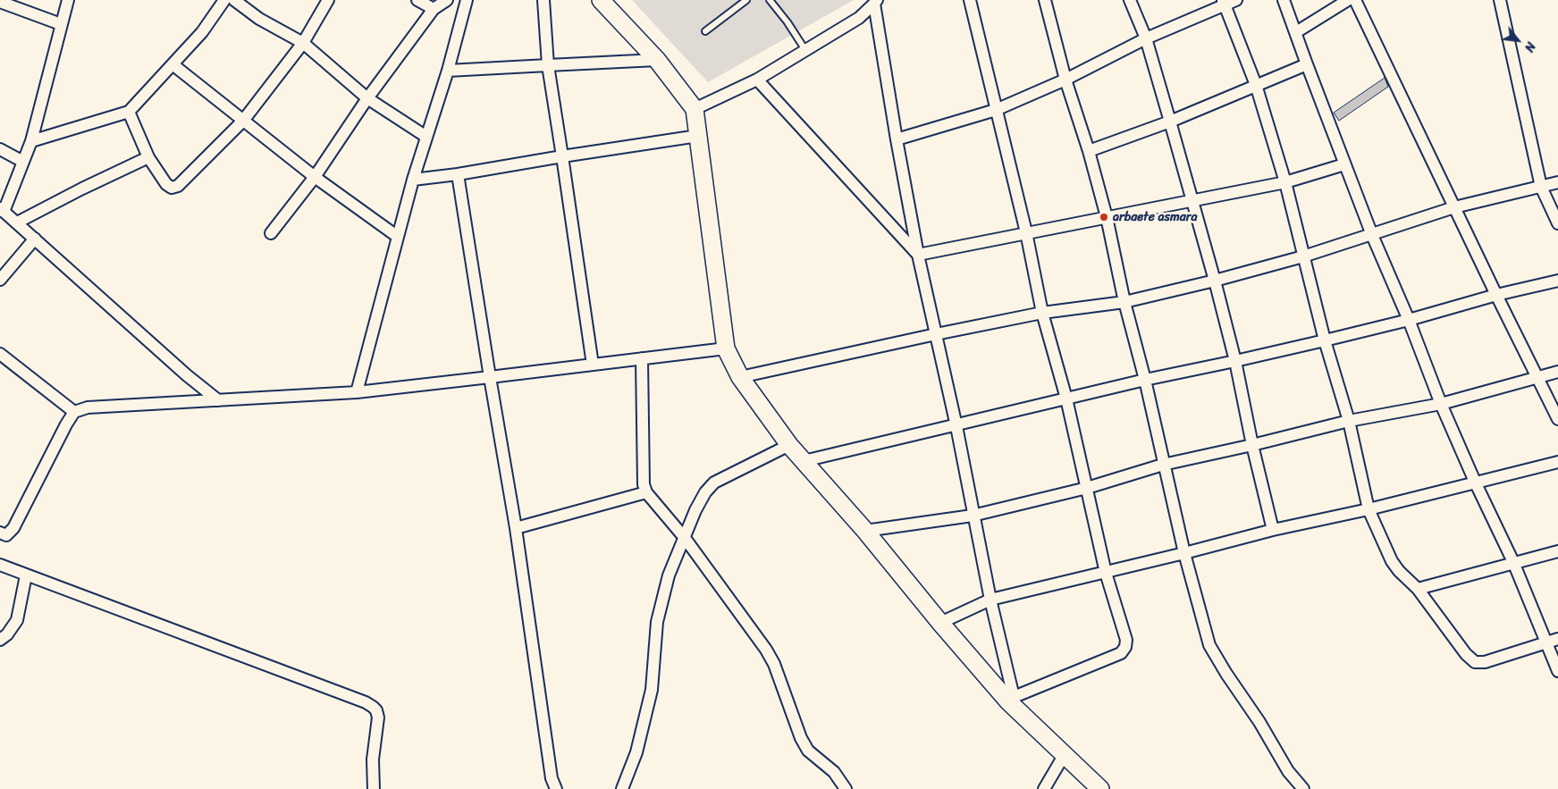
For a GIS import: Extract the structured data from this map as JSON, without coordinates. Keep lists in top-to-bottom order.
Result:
{
  "places": ["arbaete asmara"],
  "north": "bottom right"
}
